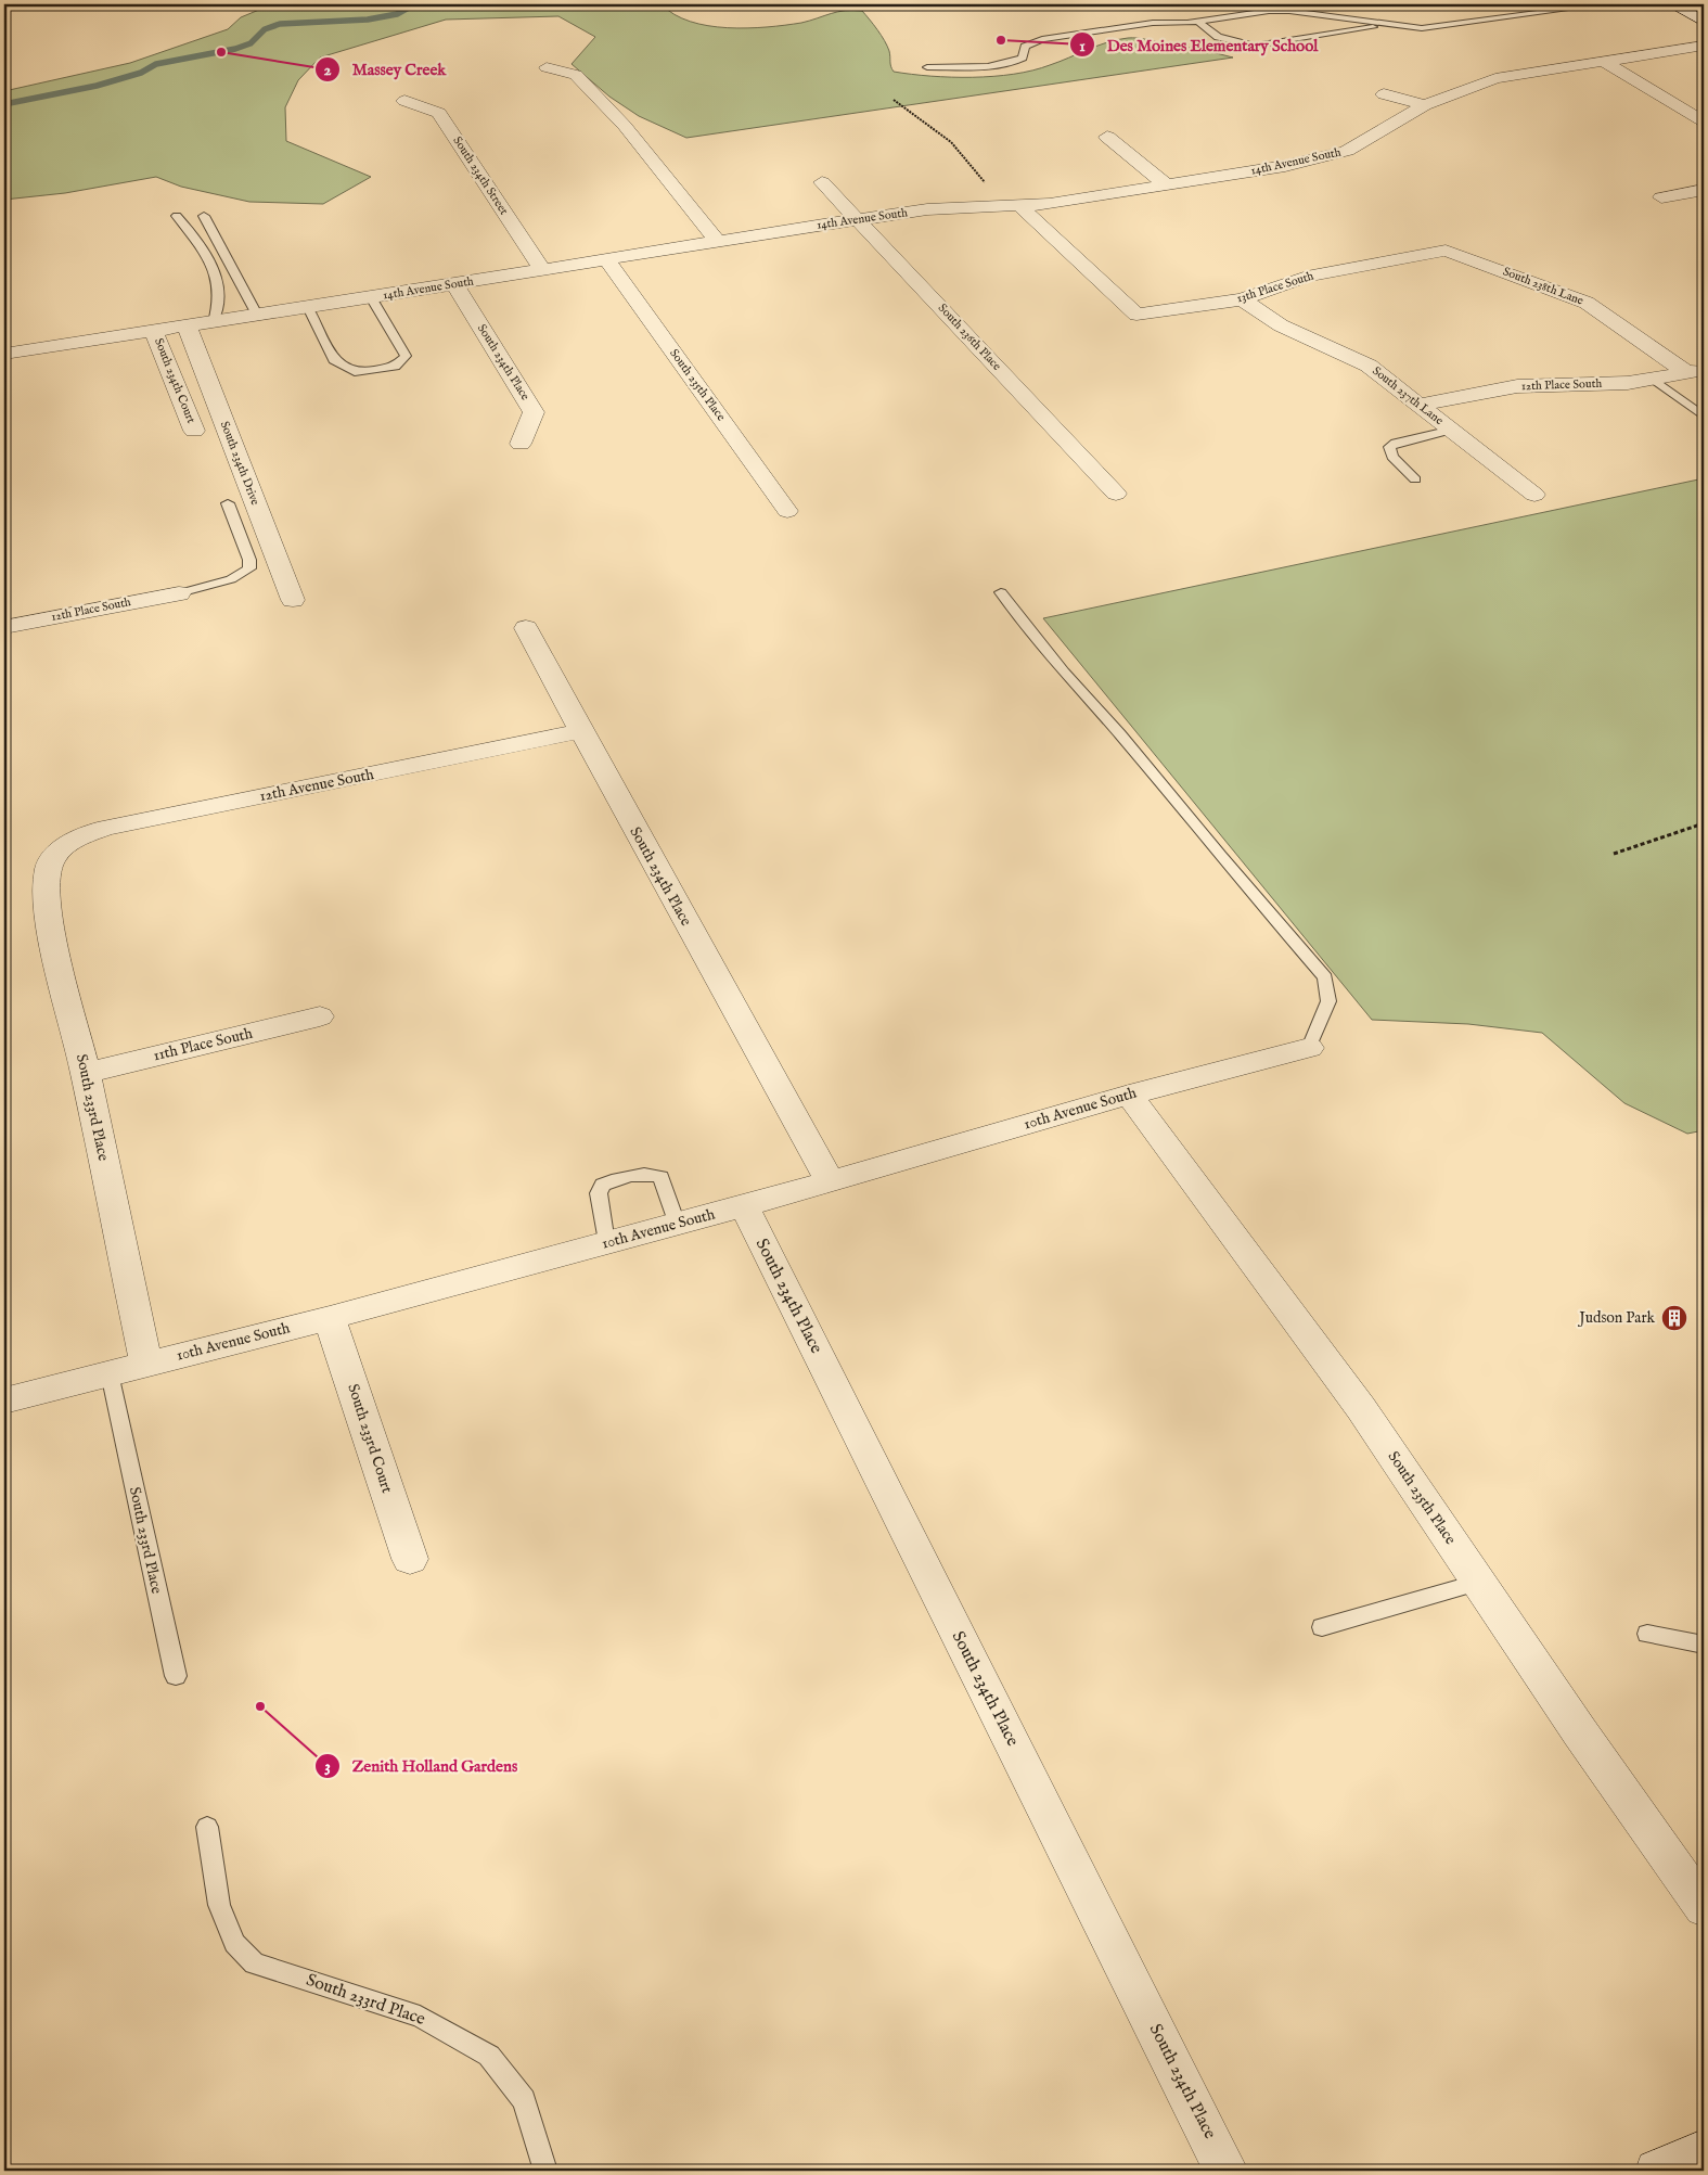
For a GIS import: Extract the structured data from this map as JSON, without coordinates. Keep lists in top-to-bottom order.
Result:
{
  "streets": {
    "street": [
      "14th Avenue South",
      "South 234th Street",
      "South 238th Lane",
      "13th Place South",
      "South 236th Place",
      "South 234th Place",
      "South 234th Court",
      "South 235th Place",
      "12th Place South",
      "South 237th Lane",
      "South 234th Drive",
      "12th Avenue South",
      "11th Place South",
      "South 233rd Place",
      "10th Avenue South",
      "South 233rd Court"
    ]
  },
  "crossings": [
    ["14th Avenue South", "South 234th Street"],
    ["14th Avenue South", "13th Place South"],
    ["14th Avenue South", "South 236th Place"],
    ["14th Avenue South", "South 234th Place"],
    ["14th Avenue South", "South 234th Court"],
    ["14th Avenue South", "South 235th Place"],
    ["14th Avenue South", "South 234th Drive"],
    ["South 238th Lane", "13th Place South"],
    ["South 238th Lane", "12th Place South"],
    ["13th Place South", "South 237th Lane"],
    ["South 234th Place", "12th Avenue South"],
    ["South 234th Place", "10th Avenue South"],
    ["South 235th Place", "10th Avenue South"],
    ["12th Place South", "South 237th Lane"],
    ["12th Avenue South", "South 233rd Place"],
    ["11th Place South", "South 233rd Place"],
    ["South 233rd Place", "10th Avenue South"],
    ["10th Avenue South", "South 233rd Court"]
  ],
  "places": {
    "other": ["Des Moines Elementary School", "Massey Creek", "Zenith Holland Gardens"],
    "building": ["Judson Park"]
  }
}
